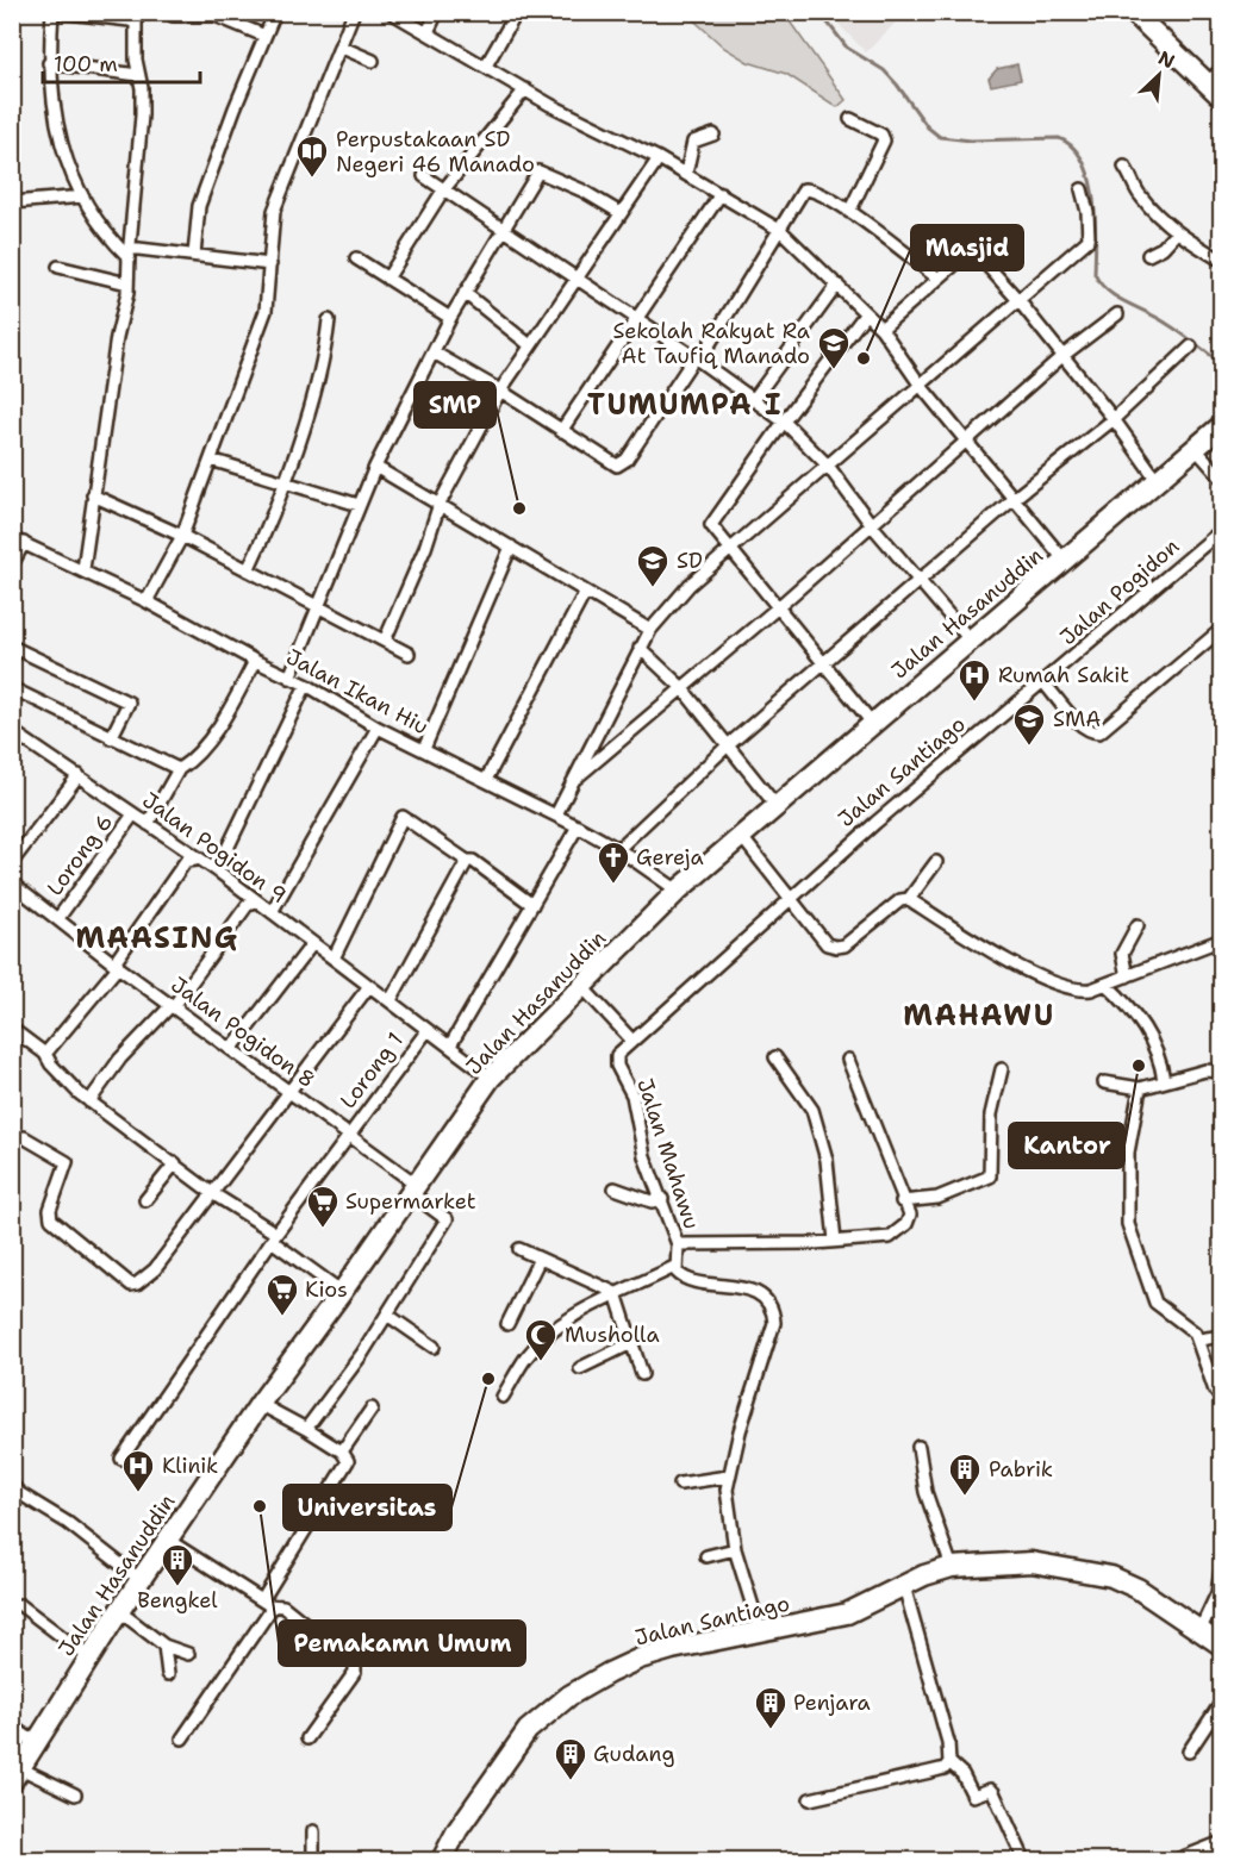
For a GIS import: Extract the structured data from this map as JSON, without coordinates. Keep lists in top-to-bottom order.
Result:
{
  "streets": {
    "highway": ["Jalan Hasanuddin", "Jalan Santiago"],
    "street": [
      "Jalan Pogidon",
      "Jalan Ikan Hiu",
      "Jalan Pogidon 9",
      "Lorong 6",
      "Jalan Pogidon 8",
      "Lorong 1",
      "Jalan Mahawu"
    ]
  },
  "crossings": [
    ["Jalan Pogidon", "Jalan Santiago"],
    ["Jalan Hasanuddin", "Jalan Ikan Hiu"],
    ["Jalan Hasanuddin", "Jalan Pogidon 9"],
    ["Jalan Hasanuddin", "Jalan Pogidon 8"],
    ["Jalan Santiago", "Jalan Mahawu"],
    ["Jalan Pogidon 9", "Lorong 6"],
    ["Jalan Pogidon 9", "Lorong 1"],
    ["Lorong 6", "Jalan Pogidon 8"],
    ["Jalan Pogidon 8", "Lorong 1"]
  ],
  "districts": ["TUMUMPA I", "MAASING", "MAHAWU"],
  "places": {
    "library": ["Perpustakaan SD Negeri 46 Manado"],
    "other": [
      "Masjid",
      "SMP",
      "Kantor",
      "Universitas",
      "Pemakamn Umum"
    ],
    "school or university": ["Sekolah Rakyat Ra At Taufiq Manado", "SD", "SMA"],
    "hospital": ["Rumah Sakit", "Klinik"],
    "church": ["Gereja"],
    "supermarket": ["Supermarket", "Kios"],
    "mosque": ["Musholla"],
    "building": [
      "Pabrik",
      "Bengkel",
      "Penjara",
      "Gudang"
    ]
  },
  "scale_bar": "100 m",
  "north": "top right"
}
